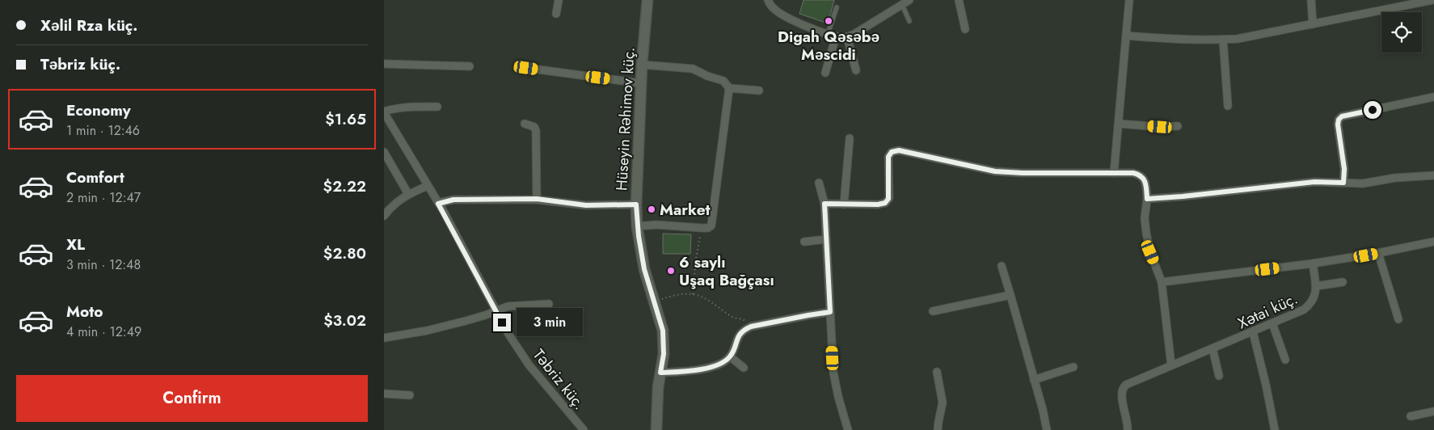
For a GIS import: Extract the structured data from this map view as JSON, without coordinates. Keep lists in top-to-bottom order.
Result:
{
  "streets": {
    "main road": ["Hüseyin Rəhimov küç."],
    "street": ["Xətai küç.", "Təbriz küç."]
  },
  "places": ["Digah Qəsəbə Məscidi", "Market", "6 saylı Uşaq Bağçası"],
  "page": {
    "banner": ["Xəlil Rza küç.", "Təbriz küç."],
    "list": [
      {
        "name": "Economy",
        "note": "1 min · 12:46",
        "value": "$1.65"
      },
      {
        "name": "Comfort",
        "note": "2 min · 12:47",
        "value": "$2.22"
      },
      {
        "name": "XL",
        "note": "3 min · 12:48",
        "value": "$2.80"
      },
      {
        "name": "Moto",
        "note": "4 min · 12:49",
        "value": "$3.02"
      }
    ],
    "bubble": "3 min",
    "buttons": "Confirm"
  }
}
